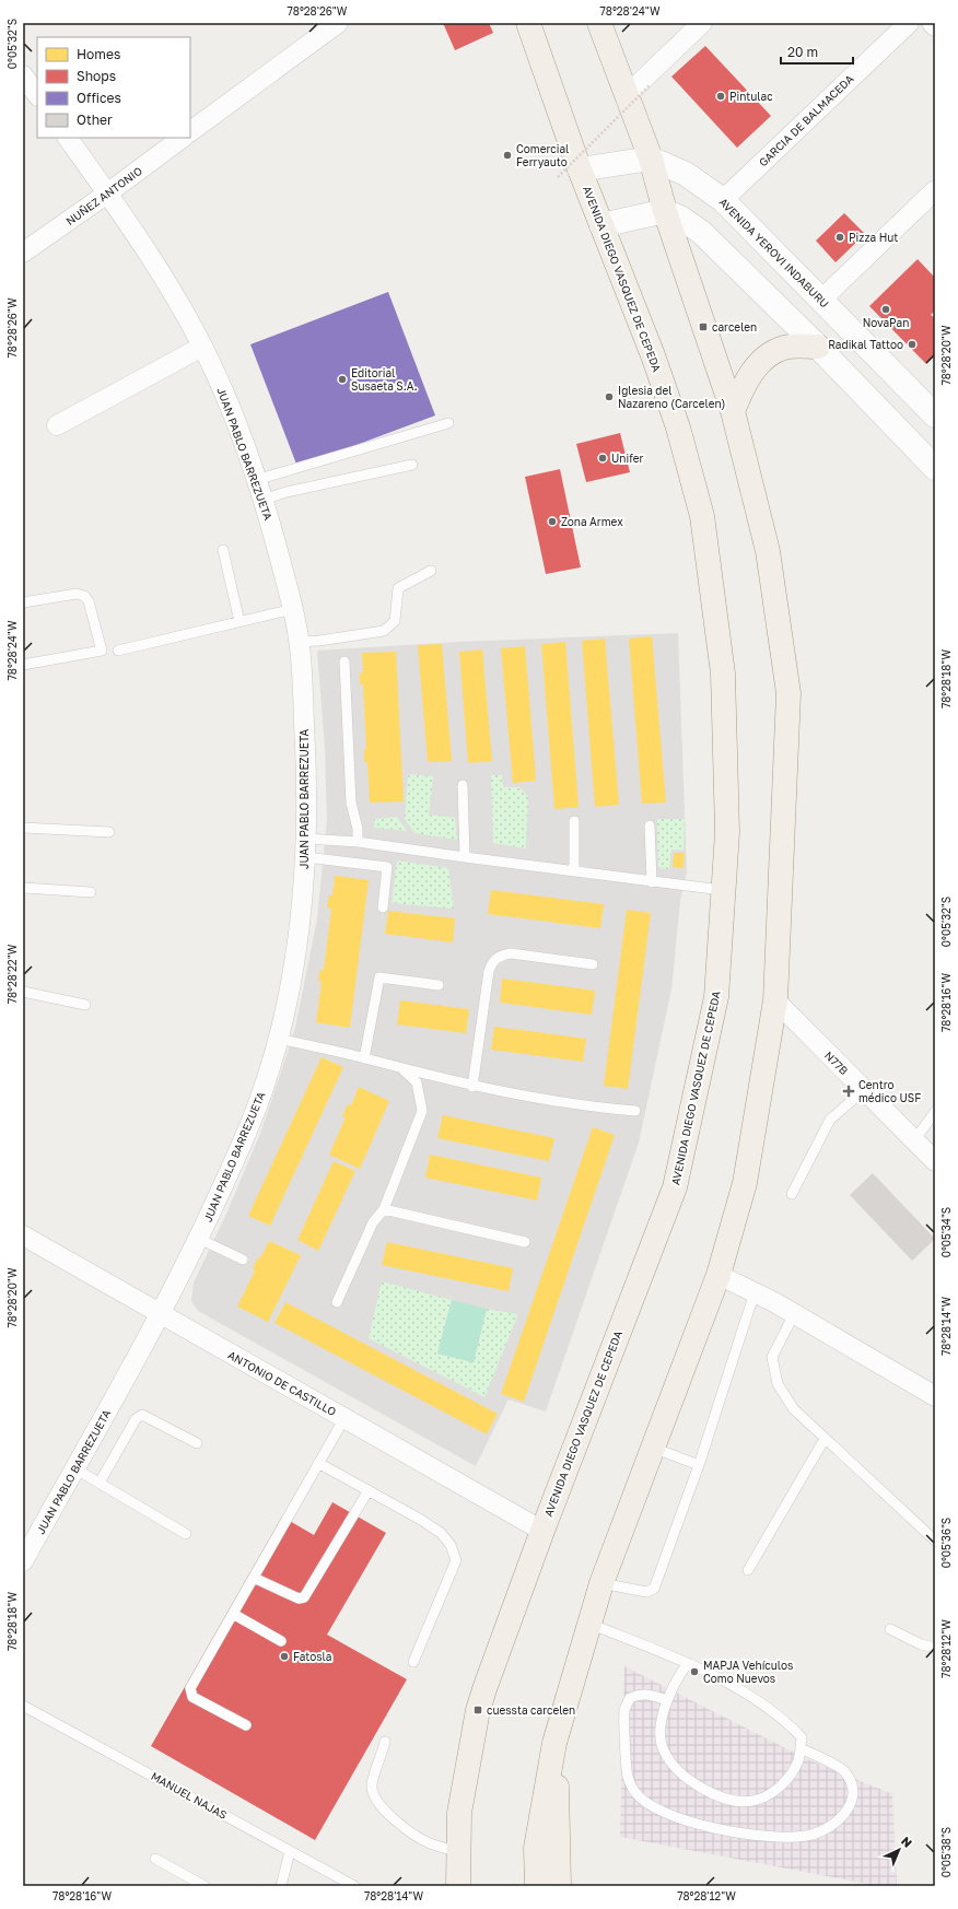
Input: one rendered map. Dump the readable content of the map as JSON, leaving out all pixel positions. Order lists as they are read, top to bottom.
{
  "streets": {
    "main road": ["AVENIDA DIEGO VASQUEZ DE CEPEDA"],
    "street": [
      "GARCIA DE BALMACEDA",
      "NUÑEZ ANTONIO",
      "AVENIDA YEROVI INDABURU",
      "JUAN PABLO BARREZUETA",
      "N77B",
      "ANTONIO DE CASTILLO"
    ],
    "lane": ["MANUEL NAJAS"]
  },
  "crossings": [
    ["GARCIA DE BALMACEDA", "AVENIDA YEROVI INDABURU"],
    ["NUÑEZ ANTONIO", "JUAN PABLO BARREZUETA"],
    ["AVENIDA DIEGO VASQUEZ DE CEPEDA", "ANTONIO DE CASTILLO"],
    ["JUAN PABLO BARREZUETA", "ANTONIO DE CASTILLO"]
  ],
  "places": {
    "other": [
      "Pintulac",
      "Comercial Ferryauto",
      "Pizza Hut",
      "NovaPan",
      "Radikal Tattoo",
      "Editorial Susaeta S.A.",
      "Iglesia del Nazareno (Carcelen)",
      "Unifer",
      "Zona Armex",
      "Fatosla",
      "MAPJA Vehículos Como Nuevos"
    ],
    "transit": ["carcelen", "cuessta carcelen"],
    "health": ["Centro médico USF"]
  },
  "legend": [
    "Homes",
    "Shops",
    "Offices",
    "Other"
  ],
  "scale_bar": "20 m",
  "north": "top right",
  "coordinates": [
    "78°28'26\"W",
    "78°28'24\"W",
    "0°05'32\"S",
    "78°28'20\"W",
    "78°28'18\"W",
    "78°28'22\"W",
    "78°28'16\"W",
    "0°05'34\"S",
    "78°28'14\"W",
    "0°05'36\"S",
    "78°28'12\"W",
    "0°05'38\"S"
  ]
}
